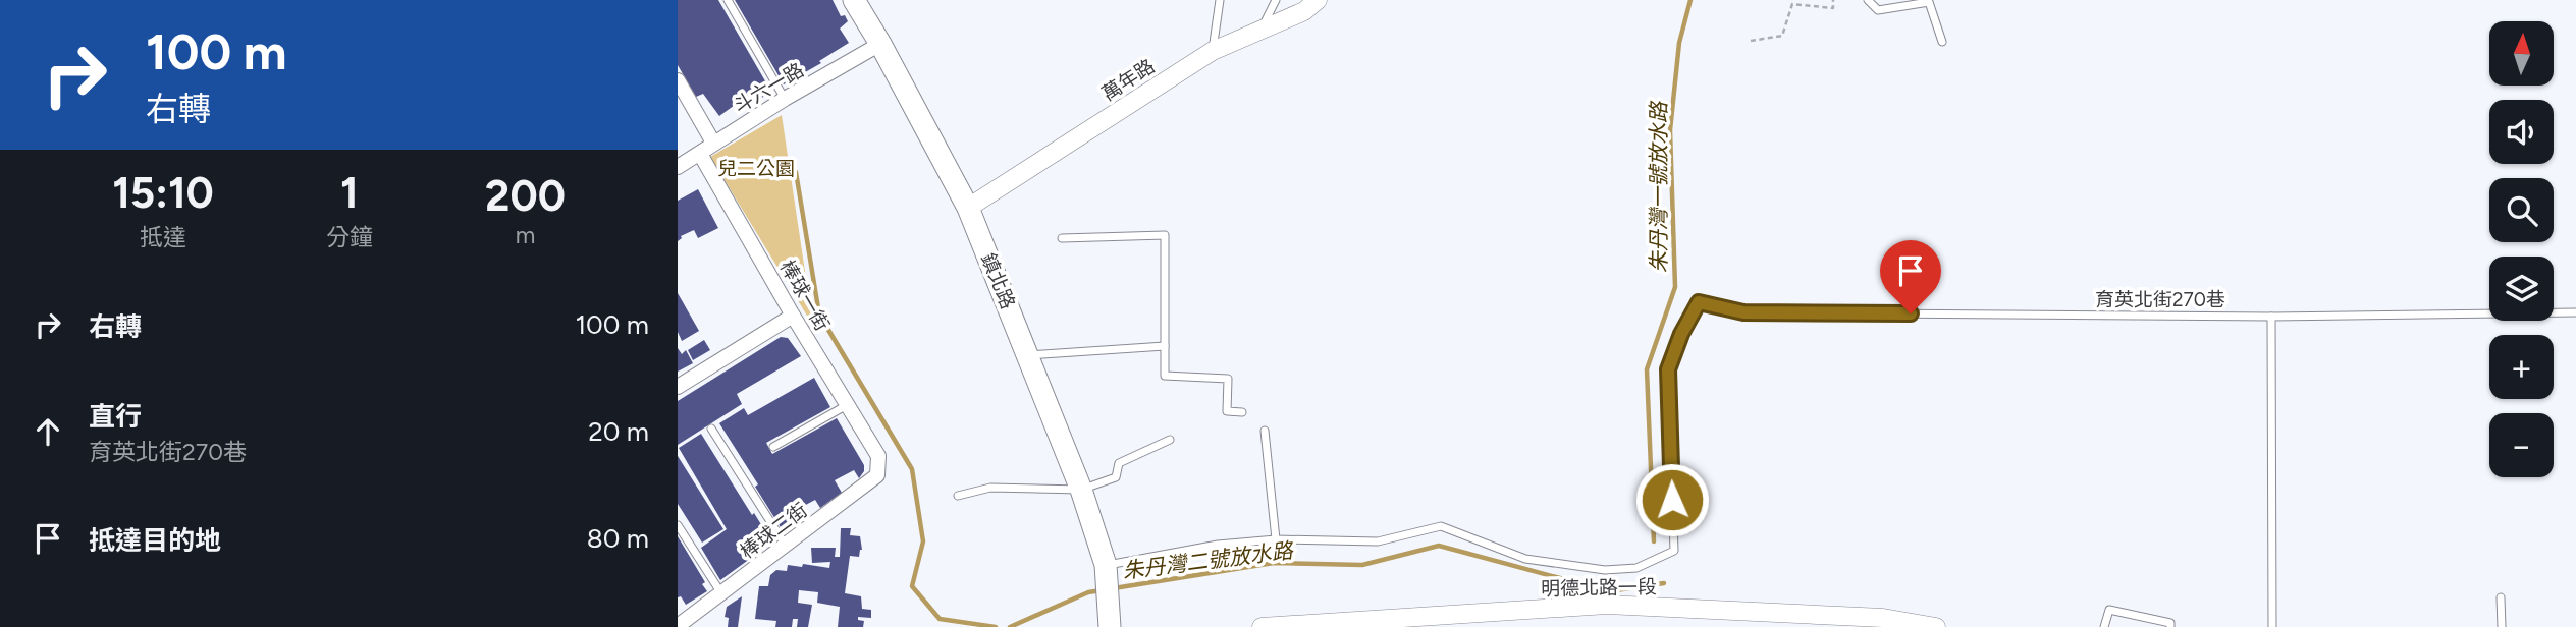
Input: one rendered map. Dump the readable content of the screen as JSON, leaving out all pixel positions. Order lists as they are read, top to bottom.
{
  "streets": {
    "main road": ["鎮北路"],
    "street": [
      "萬年路",
      "斗六一路",
      "棒球一街",
      "棒球二街",
      "明德北路一段"
    ],
    "lane": ["育英北街270巷"]
  },
  "crossings": [
    ["萬年路", "鎮北路"],
    ["斗六一路", "鎮北路"],
    ["斗六一路", "棒球一街"],
    ["棒球一街", "棒球二街"]
  ],
  "water": ["朱丹灣一號放水路", "朱丹灣二號放水路"],
  "parks": ["兒二公園"],
  "north": "top",
  "page": {
    "turn": ["100 m", "右轉"],
    "map_buttons": ["+", "−"],
    "eta": [
      "15:10",
      "抵達",
      "1",
      "分鐘",
      "200",
      "m"
    ],
    "list": [
      {
        "name": "右轉",
        "value": "100 m"
      },
      {
        "name": "直行",
        "note": "育英北街270巷",
        "value": "20 m"
      },
      {
        "name": "抵達目的地",
        "value": "80 m"
      }
    ]
  }
}
